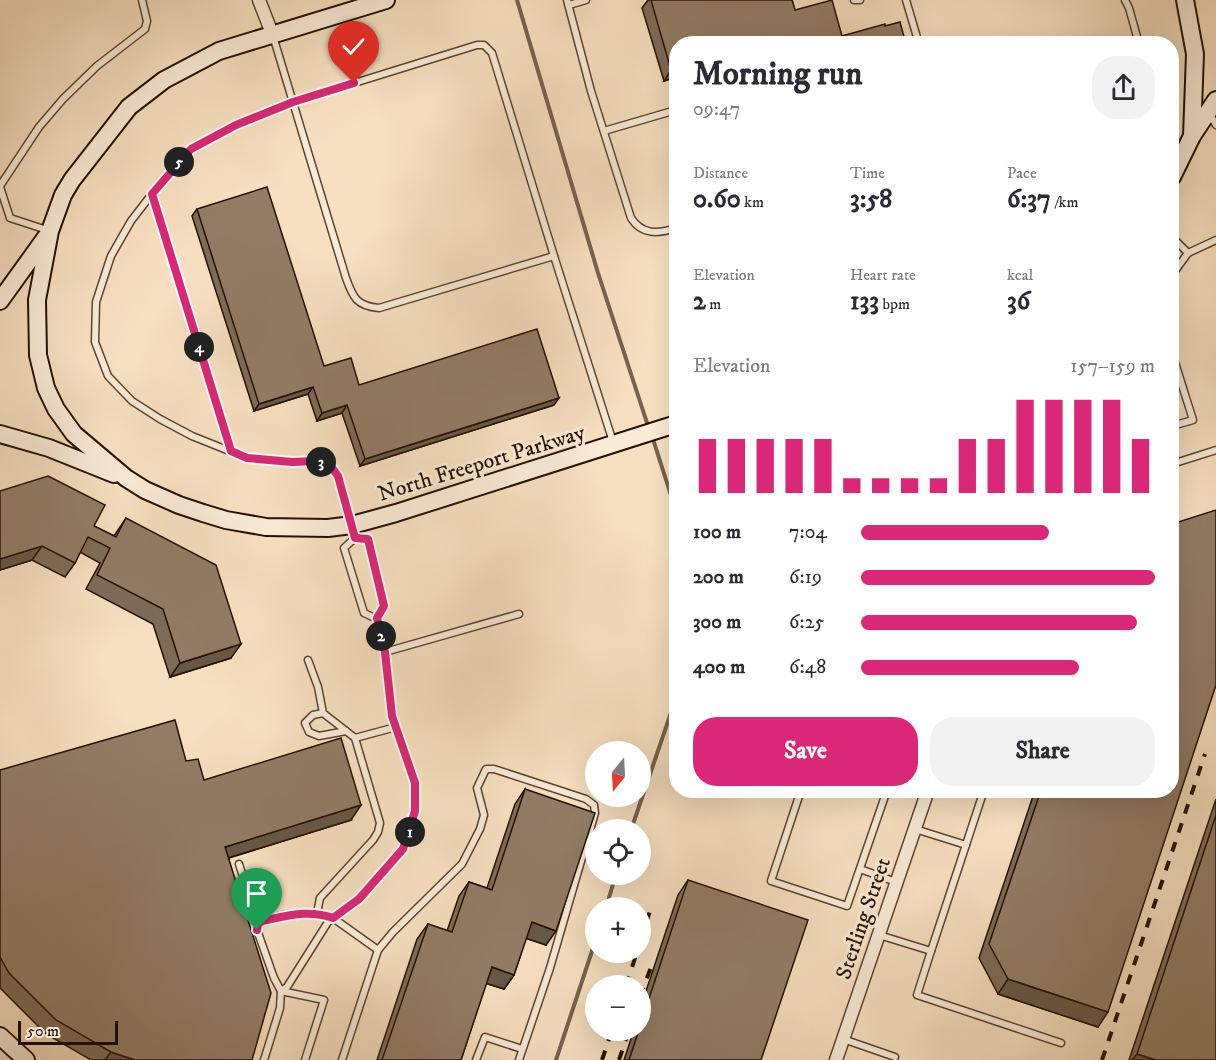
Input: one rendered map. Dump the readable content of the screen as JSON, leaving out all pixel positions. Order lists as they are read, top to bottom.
{
  "streets": {
    "main road": ["North Freeport Parkway"],
    "street": ["Sterling Street"]
  },
  "scale_bar": "50 m",
  "north": "bottom",
  "page": {
    "heading": ["Morning run", "09:47"],
    "stats": [
      ["Distance", "0.60 km"],
      ["Time", "3:58"],
      ["Pace", "6:37 /km"],
      ["Elevation", "2 m"],
      ["Heart rate", "133 bpm"],
      ["kcal", "36"]
    ],
    "pins": [
      "5",
      "4",
      "3",
      "2",
      "1"
    ],
    "chart": ["Elevation", "157–159 m"],
    "list": [
      {
        "name": "100 m",
        "note": "7:04"
      },
      {
        "name": "200 m",
        "note": "6:19"
      },
      {
        "name": "300 m",
        "note": "6:25"
      },
      {
        "name": "400 m",
        "note": "6:48"
      }
    ],
    "buttons": ["Save", "Share"],
    "map_buttons": ["+", "−"],
    "scale": "50 m"
  }
}
